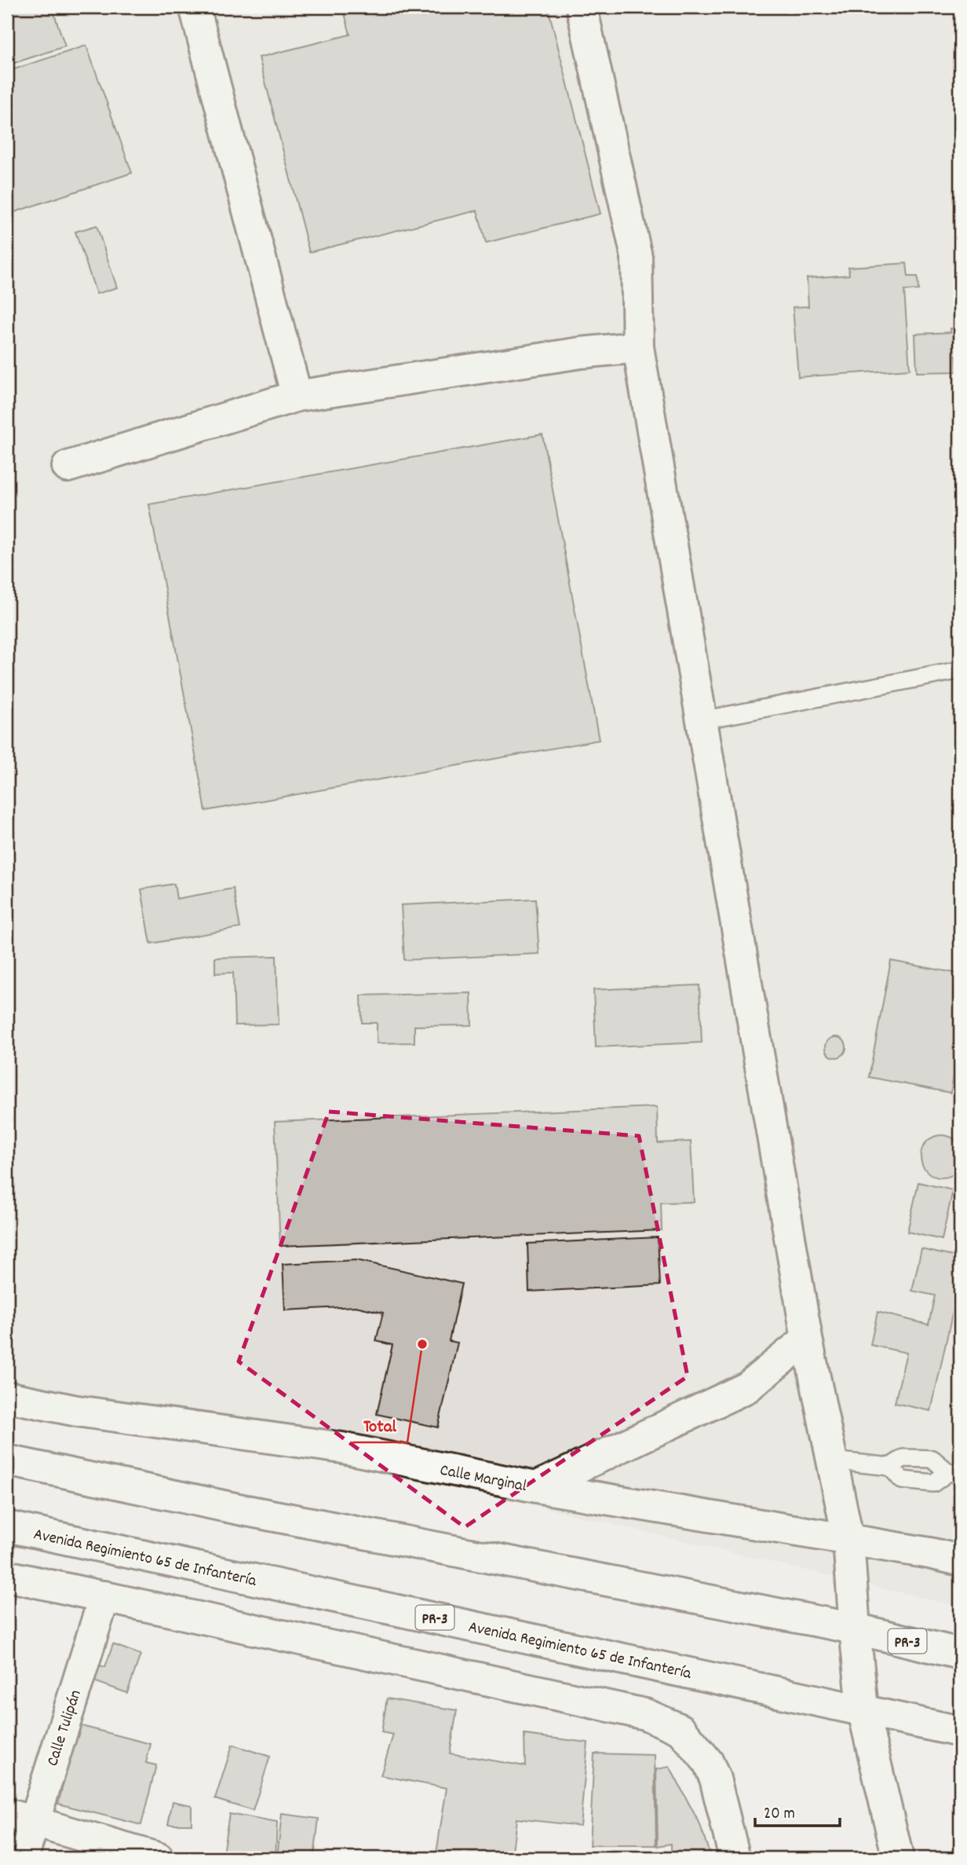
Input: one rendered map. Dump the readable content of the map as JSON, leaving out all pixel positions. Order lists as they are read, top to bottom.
{
  "streets": {
    "street": [
      "Calle Marginal",
      "Avenida Regimiento 65 de Infantería",
      "PR-3",
      "Calle Tulipán"
    ]
  },
  "places": ["Total"],
  "scale_bar": "20 m"
}
